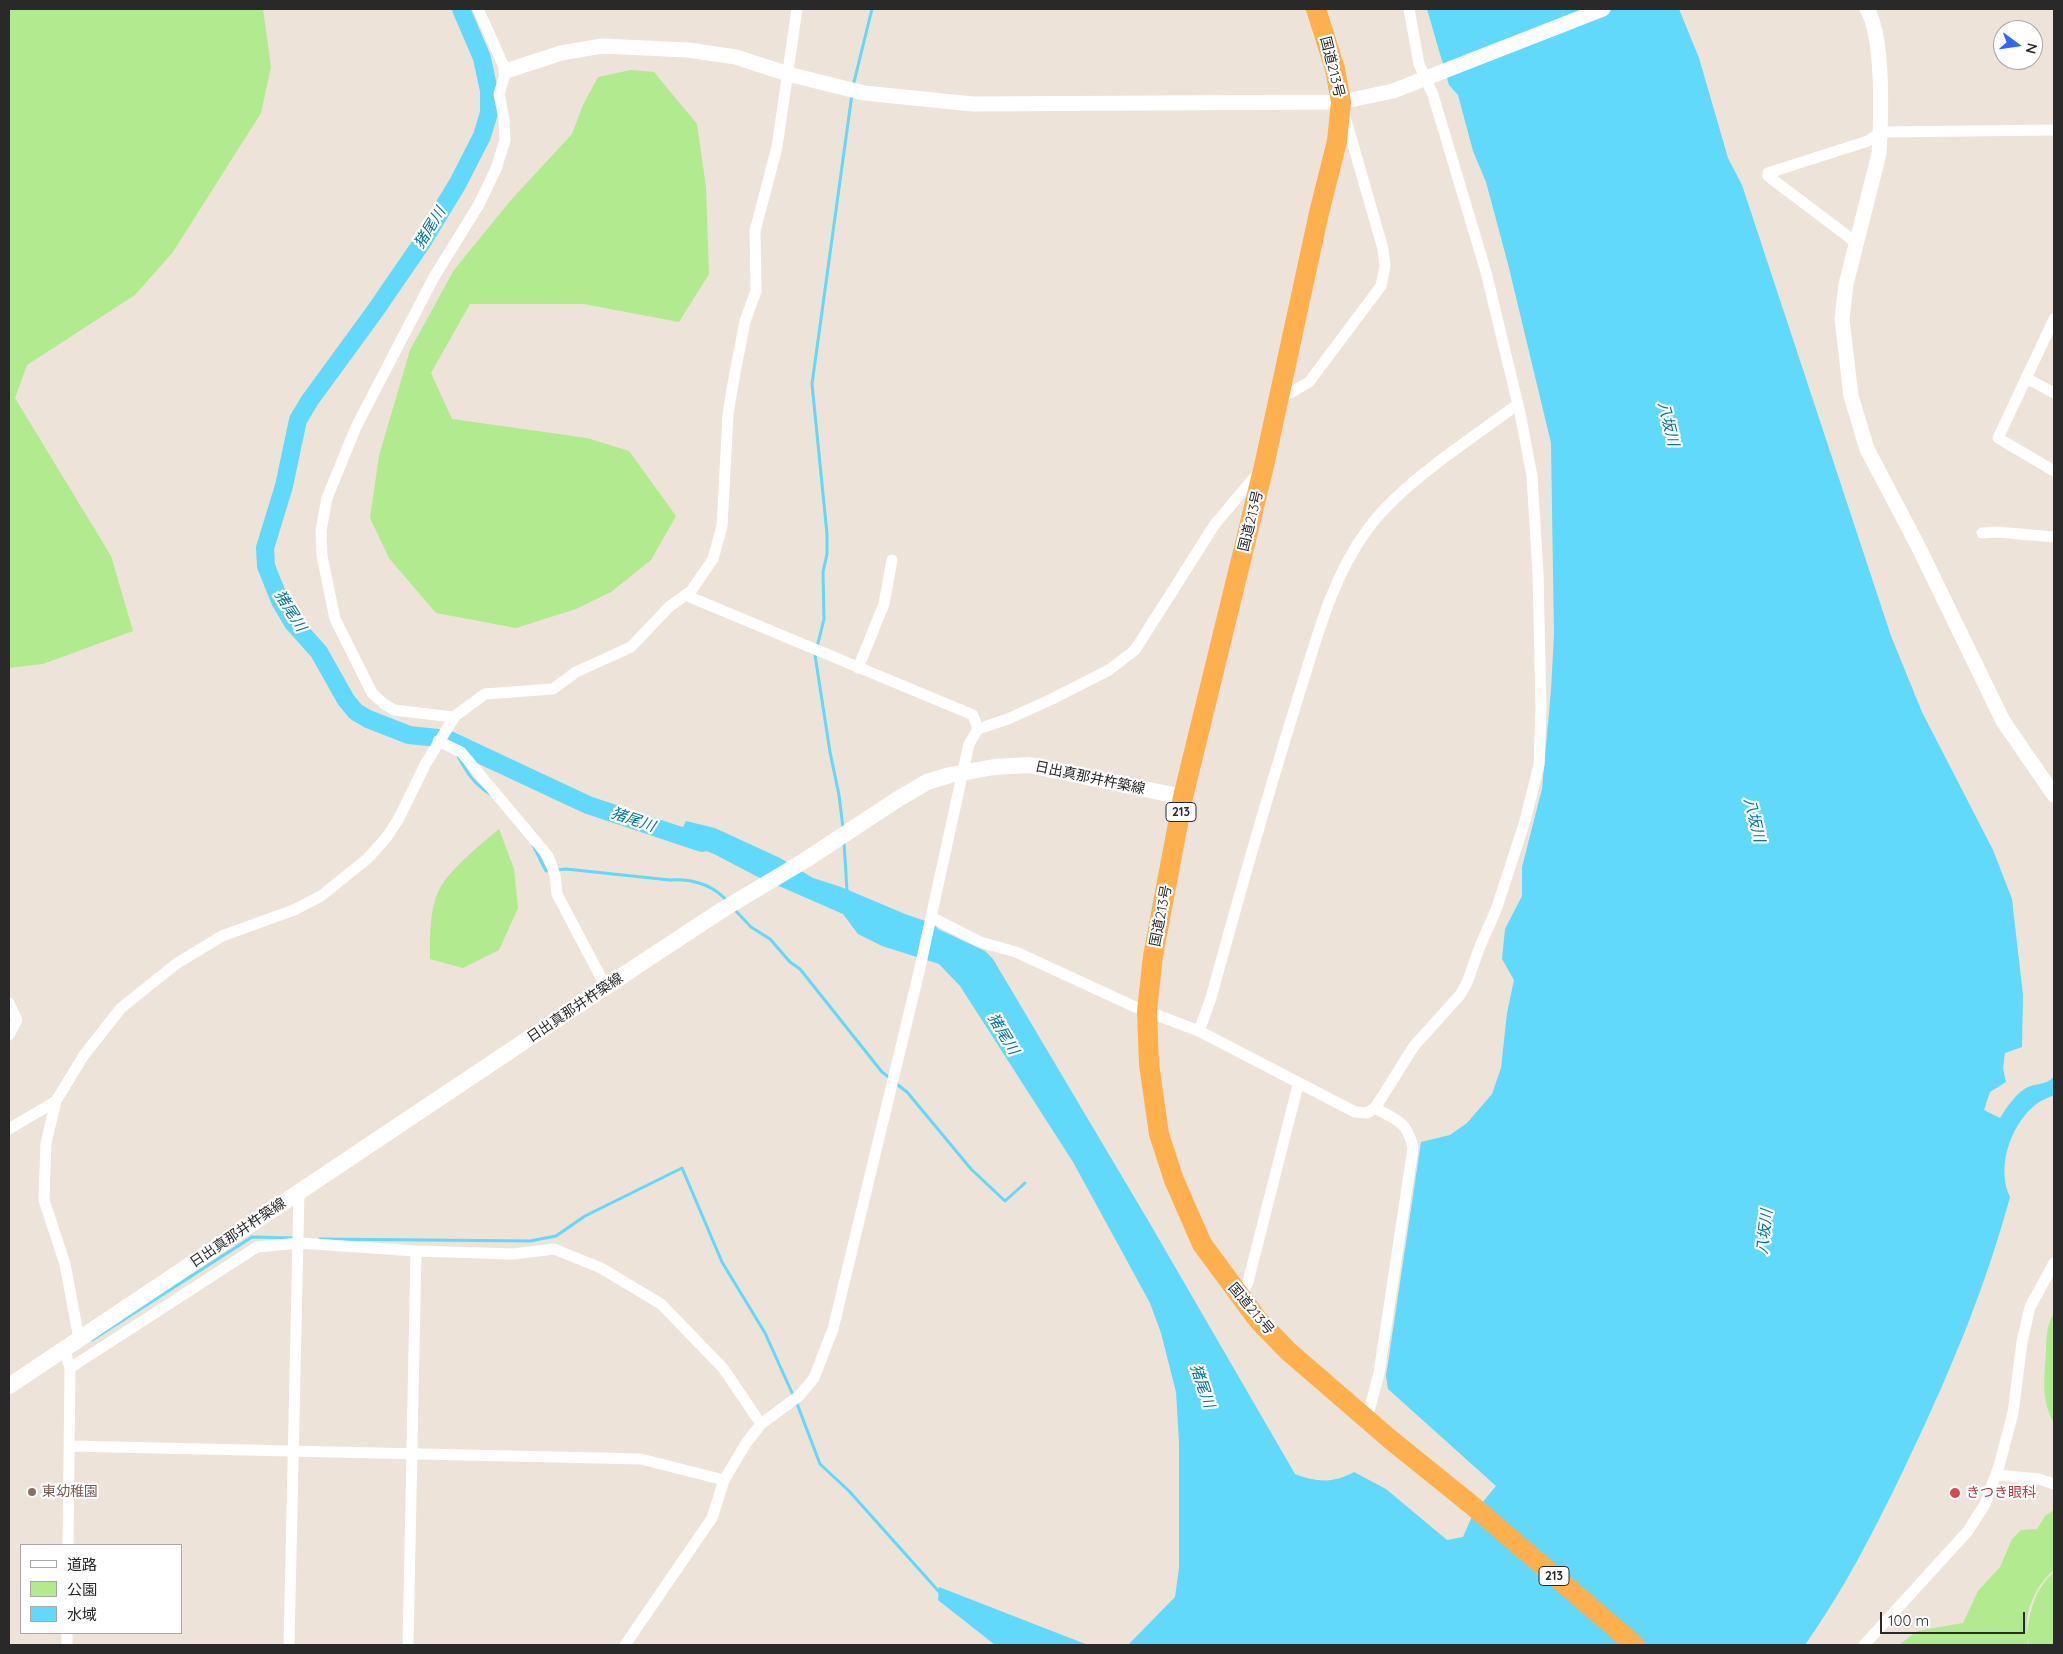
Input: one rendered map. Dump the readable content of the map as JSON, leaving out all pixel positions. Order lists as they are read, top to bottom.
{
  "streets": {
    "highway": ["国道213号", "213"],
    "main road": ["日出真那井杵築線"]
  },
  "crossings": [
    ["国道213号", "日出真那井杵築線"]
  ],
  "water": ["猪尾川", "八坂川"],
  "places": ["東幼稚園", "きつき眼科"],
  "legend": ["道路", "公園", "水域"],
  "scale_bar": "100 m",
  "north": "right"
}
